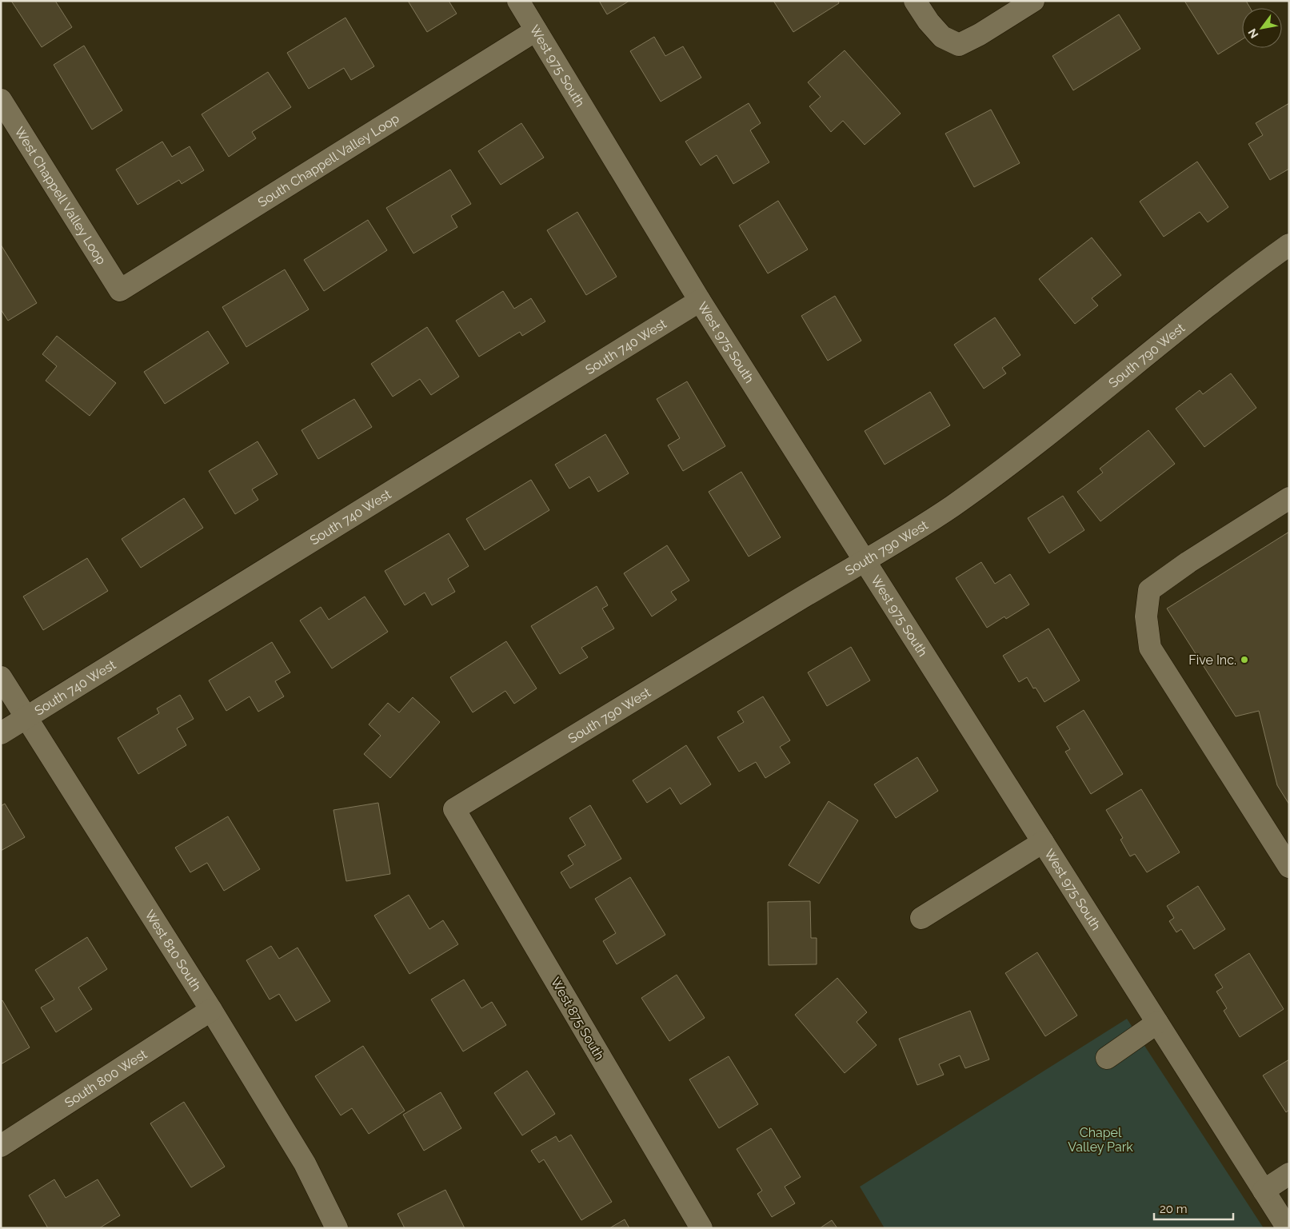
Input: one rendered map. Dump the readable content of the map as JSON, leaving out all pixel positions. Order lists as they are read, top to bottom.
{
  "streets": {
    "street": [
      "West 975 South",
      "South Chappell Valley Loop",
      "West Chappell Valley Loop",
      "South 740 West",
      "South 790 West",
      "West 810 South",
      "West 875 South",
      "South 800 West"
    ]
  },
  "crossings": [
    ["West 975 South", "South Chappell Valley Loop"],
    ["West 975 South", "South 740 West"],
    ["West 975 South", "South 790 West"],
    ["South Chappell Valley Loop", "West Chappell Valley Loop"],
    ["South 740 West", "West 810 South"],
    ["South 790 West", "West 875 South"],
    ["West 810 South", "South 800 West"]
  ],
  "parks": ["Chapel Valley Park"],
  "places": ["Five Inc."],
  "scale_bar": "20 m",
  "north": "bottom left"
}
